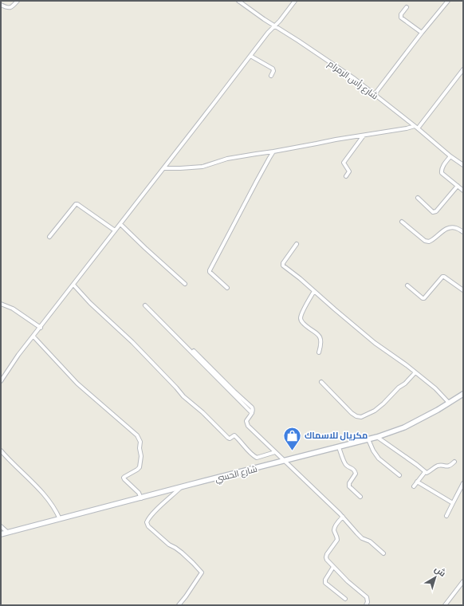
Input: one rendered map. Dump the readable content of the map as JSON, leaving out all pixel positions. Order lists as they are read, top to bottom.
{
  "streets": {
    "street": ["شارع رأس الرمرام", "شارع الحسي"]
  },
  "places": {
    "shop": ["مكريال للاسماك"]
  },
  "north": "top right"
}
